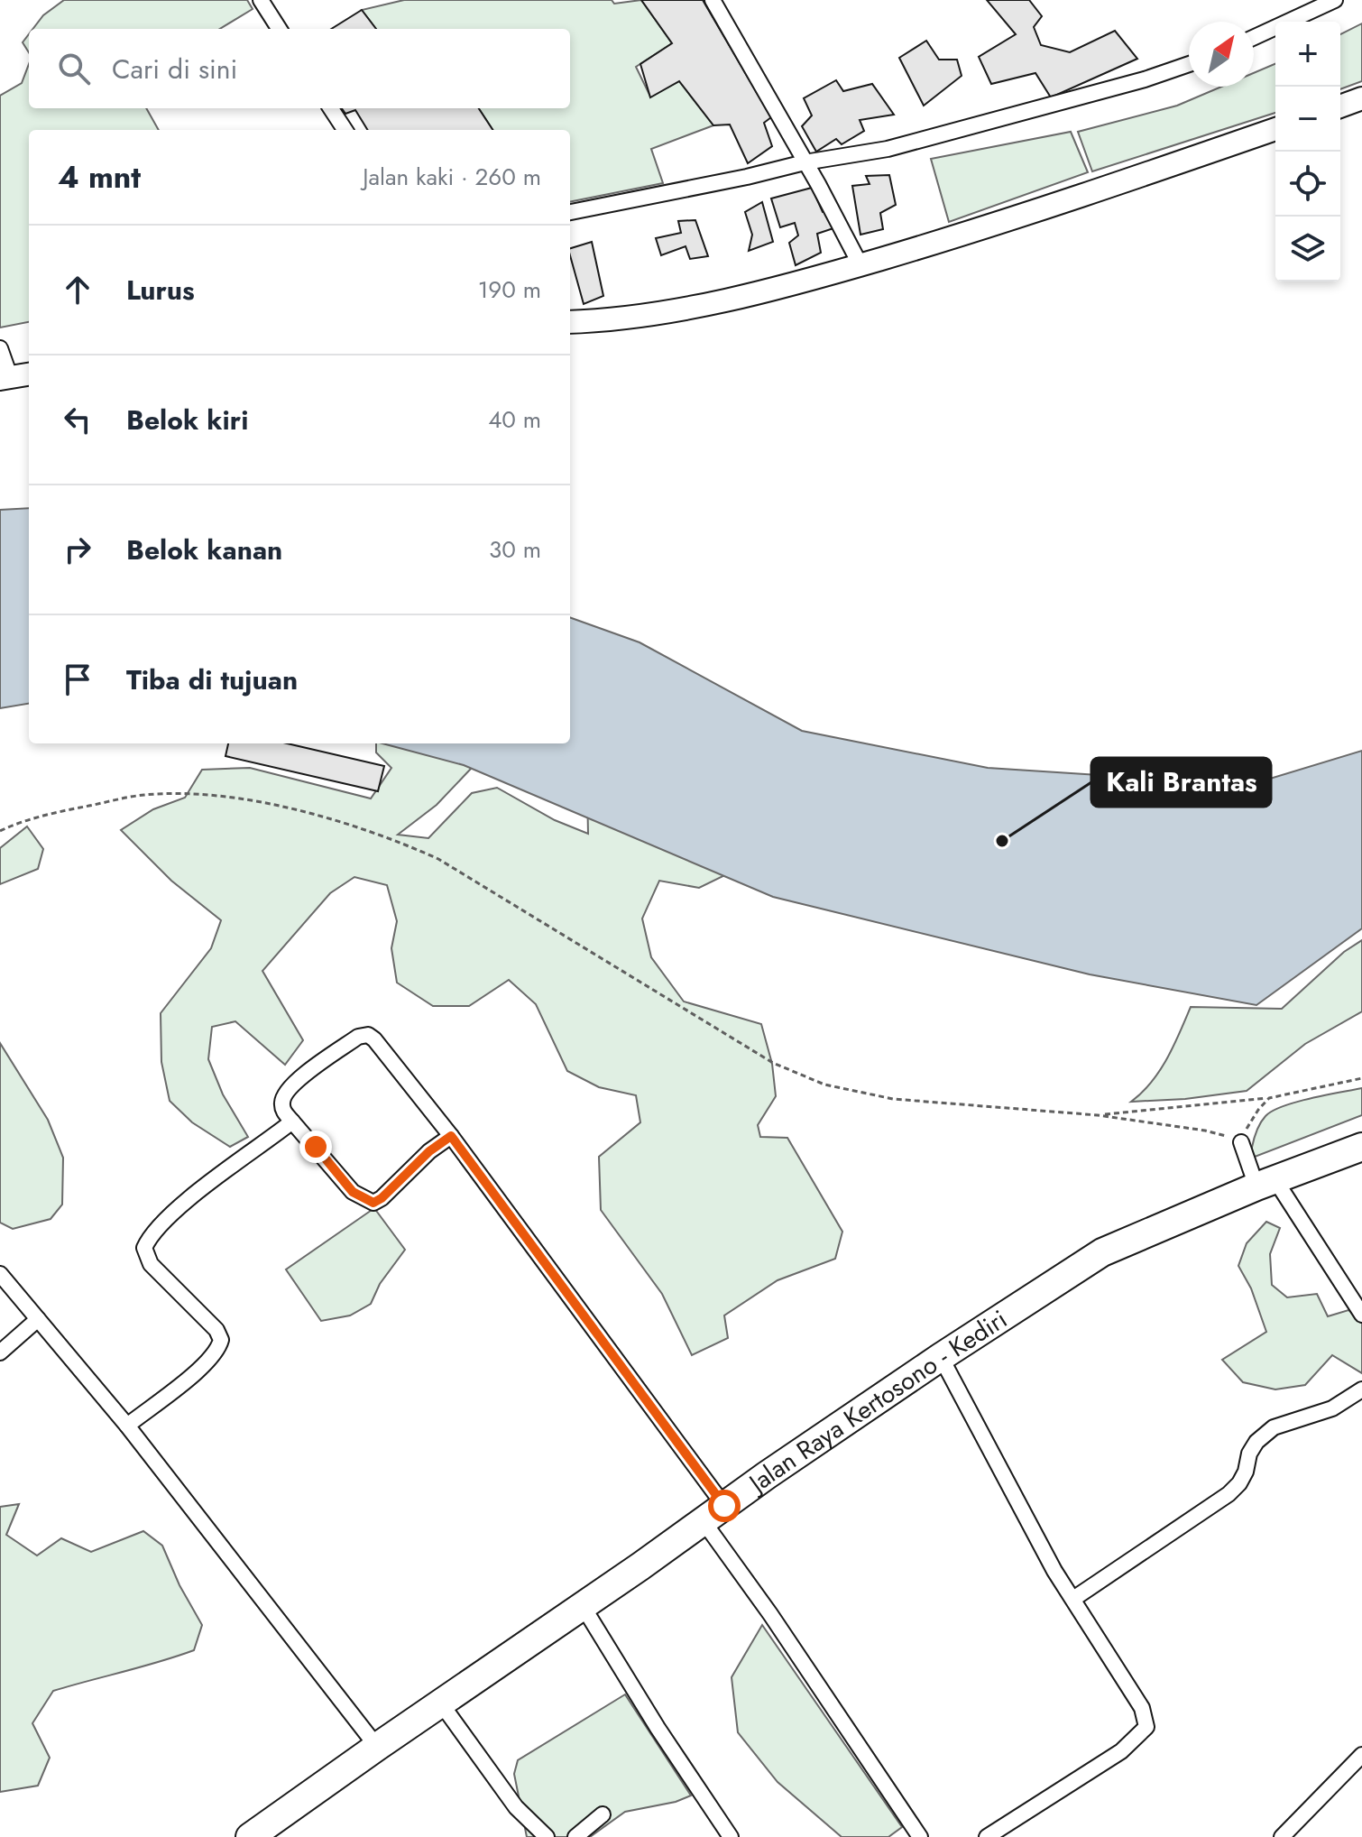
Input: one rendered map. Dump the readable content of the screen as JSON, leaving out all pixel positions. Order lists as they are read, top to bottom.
{
  "streets": {
    "highway": ["Jalan Raya Kertosono - Kediri"]
  },
  "places": ["Kali Brantas"],
  "north": "top right",
  "page": {
    "map_buttons": ["+", "−"],
    "search": "Cari di sini",
    "heading": ["4 mnt", "Jalan kaki · 260 m"],
    "list": [
      ["Lurus", "190 m"],
      ["Belok kiri", "40 m"],
      ["Belok kanan", "30 m"],
      "Tiba di tujuan"
    ]
  }
}
